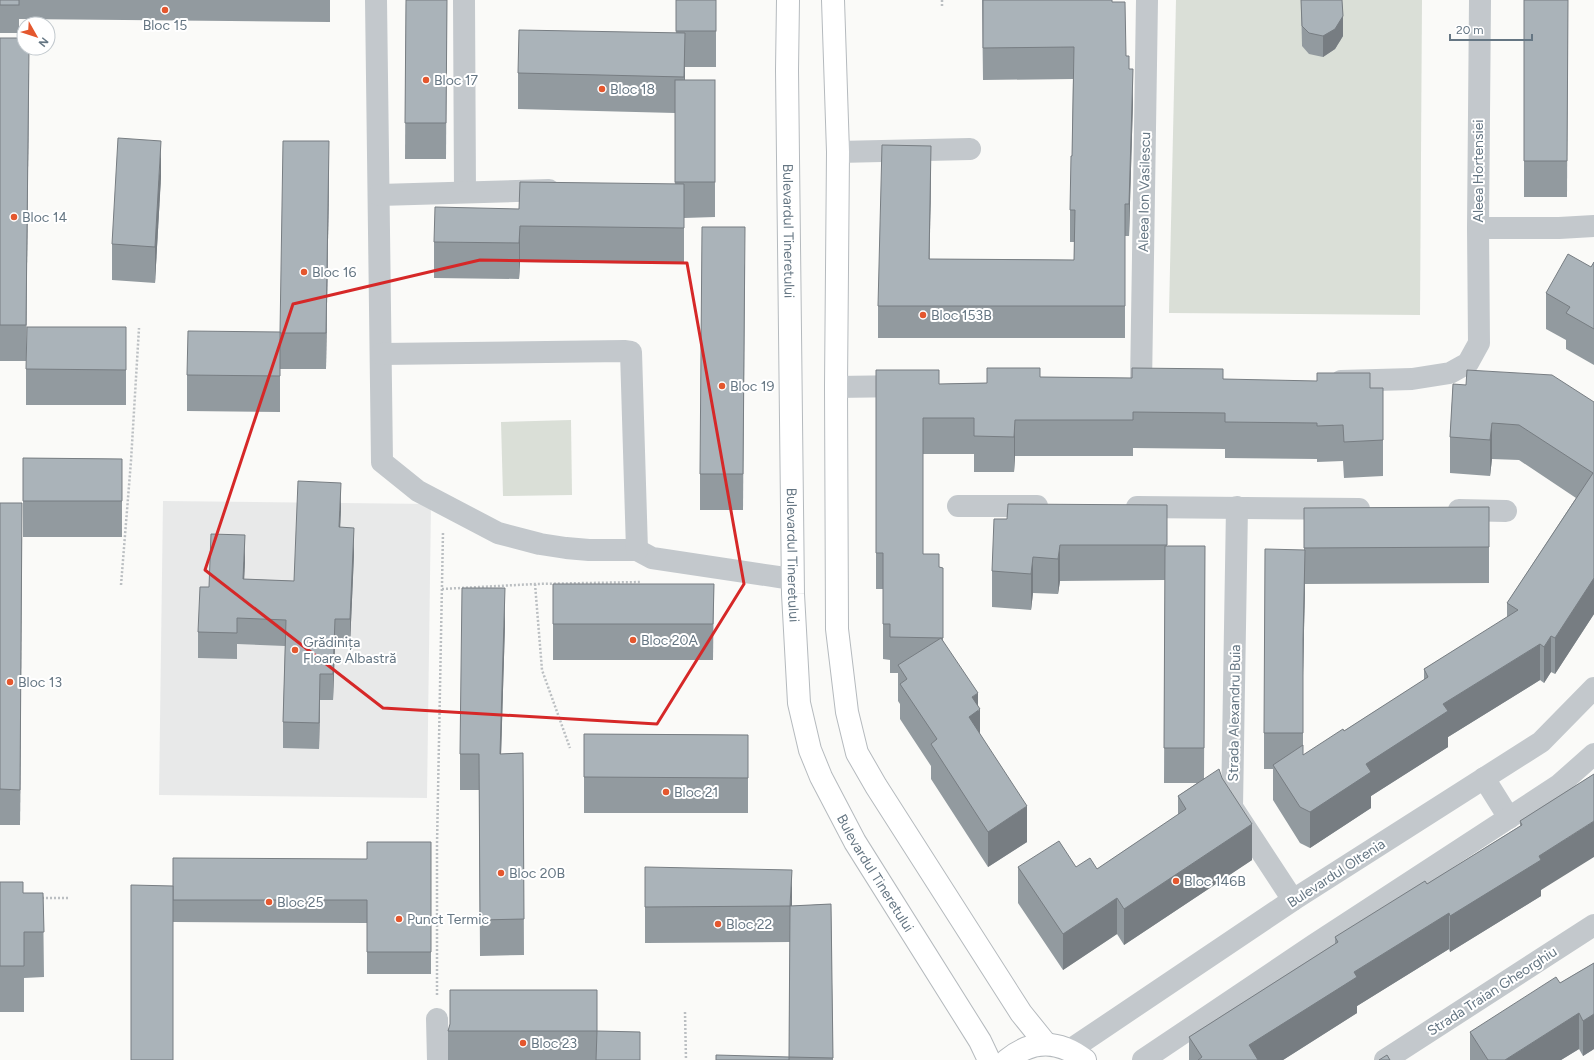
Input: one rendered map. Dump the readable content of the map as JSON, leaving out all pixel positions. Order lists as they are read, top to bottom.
{
  "streets": {
    "main road": ["Bulevardul Tineretului"],
    "street": [
      "Aleea Hortensiei",
      "Aleea Ion Vasilescu",
      "Strada Alexandru Buia",
      "Bulevardul Oltenia",
      "Strada Traian Gheorghiu"
    ]
  },
  "crossings": [
    ["Strada Alexandru Buia", "Bulevardul Oltenia"]
  ],
  "places": [
    "Bloc 15",
    "Bloc 17",
    "Bloc 18",
    "Bloc 14",
    "Bloc 16",
    "Bloc 153B",
    "Bloc 19",
    "Bloc 20A",
    "Grădinița Floare Albastră",
    "Bloc 13",
    "Bloc 21",
    "Bloc 20B",
    "Bloc 146B",
    "Bloc 25",
    "Punct Termic",
    "Bloc 22",
    "Bloc 23"
  ],
  "scale_bar": "20 m",
  "north": "bottom right"
}
